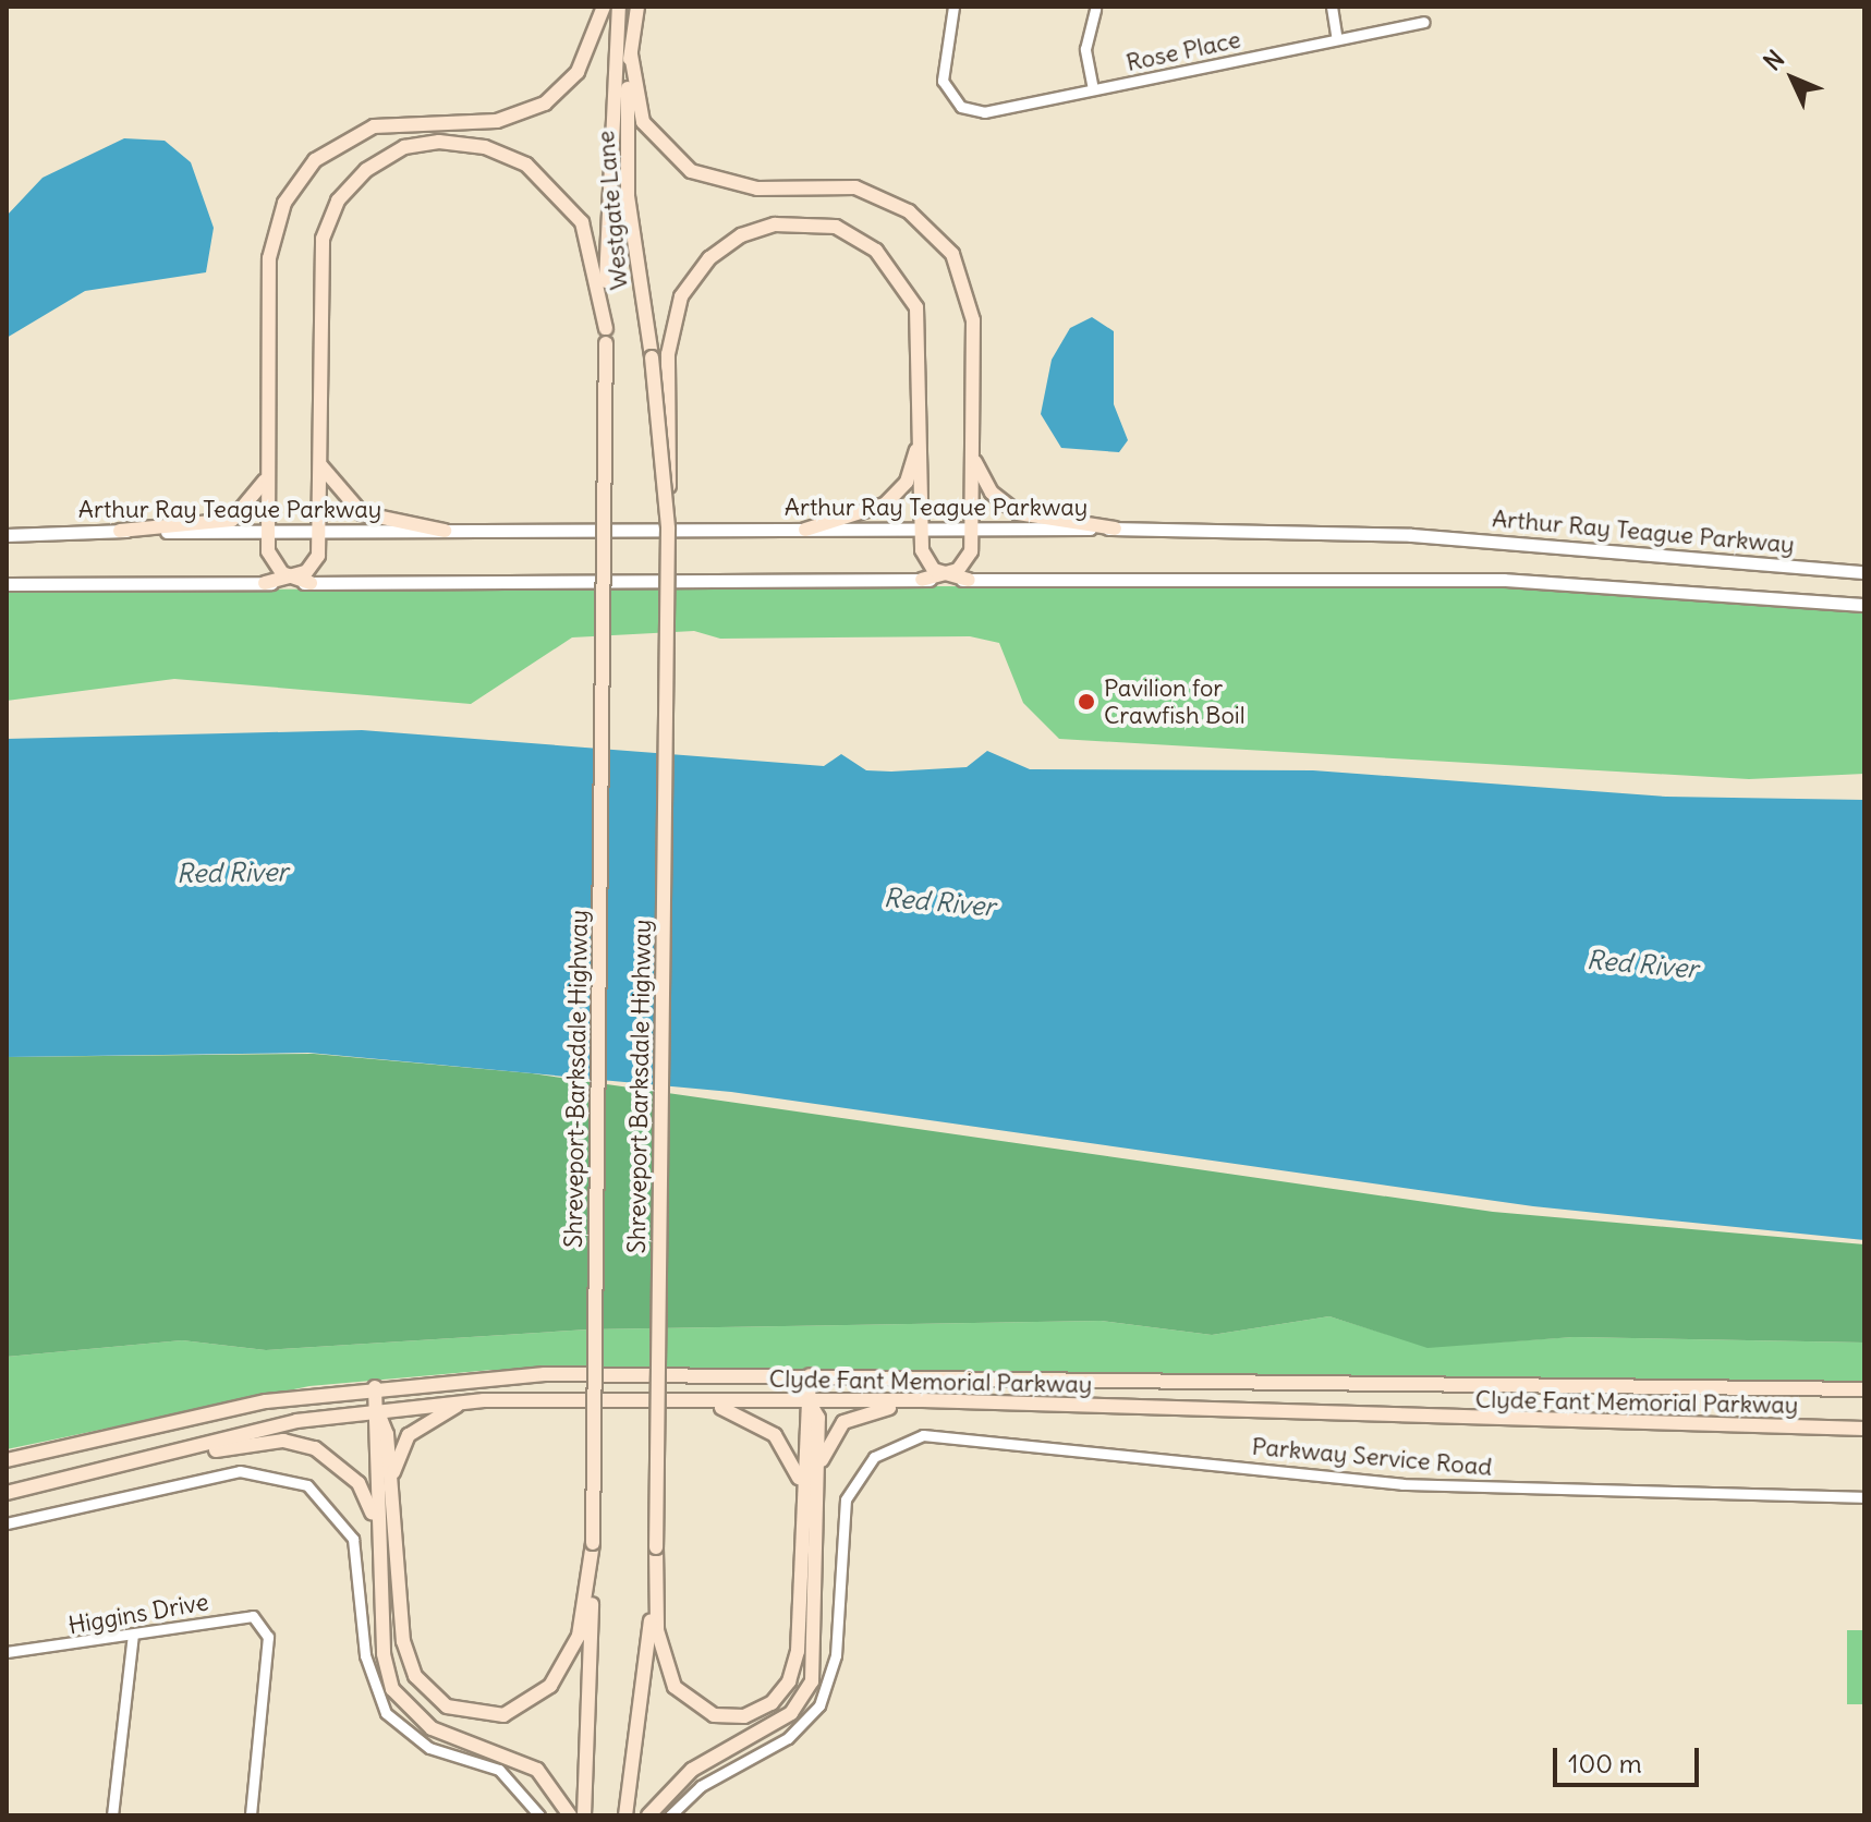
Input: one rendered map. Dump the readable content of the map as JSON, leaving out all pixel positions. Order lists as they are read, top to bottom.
{
  "streets": {
    "main road": [
      "Westgate Lane",
      "Shreveport-Barksdale Highway",
      "Shreveport Barksdale Highway",
      "Clyde Fant Memorial Parkway"
    ],
    "street": [
      "Rose Place",
      "Arthur Ray Teague Parkway",
      "Parkway Service Road",
      "Higgins Drive"
    ]
  },
  "crossings": [
    ["Westgate Lane", "Shreveport-Barksdale Highway"],
    ["Westgate Lane", "Shreveport Barksdale Highway"]
  ],
  "water": ["Red River"],
  "places": ["Pavilion for Crawfish Boil"],
  "scale_bar": "100 m",
  "north": "top left"
}
